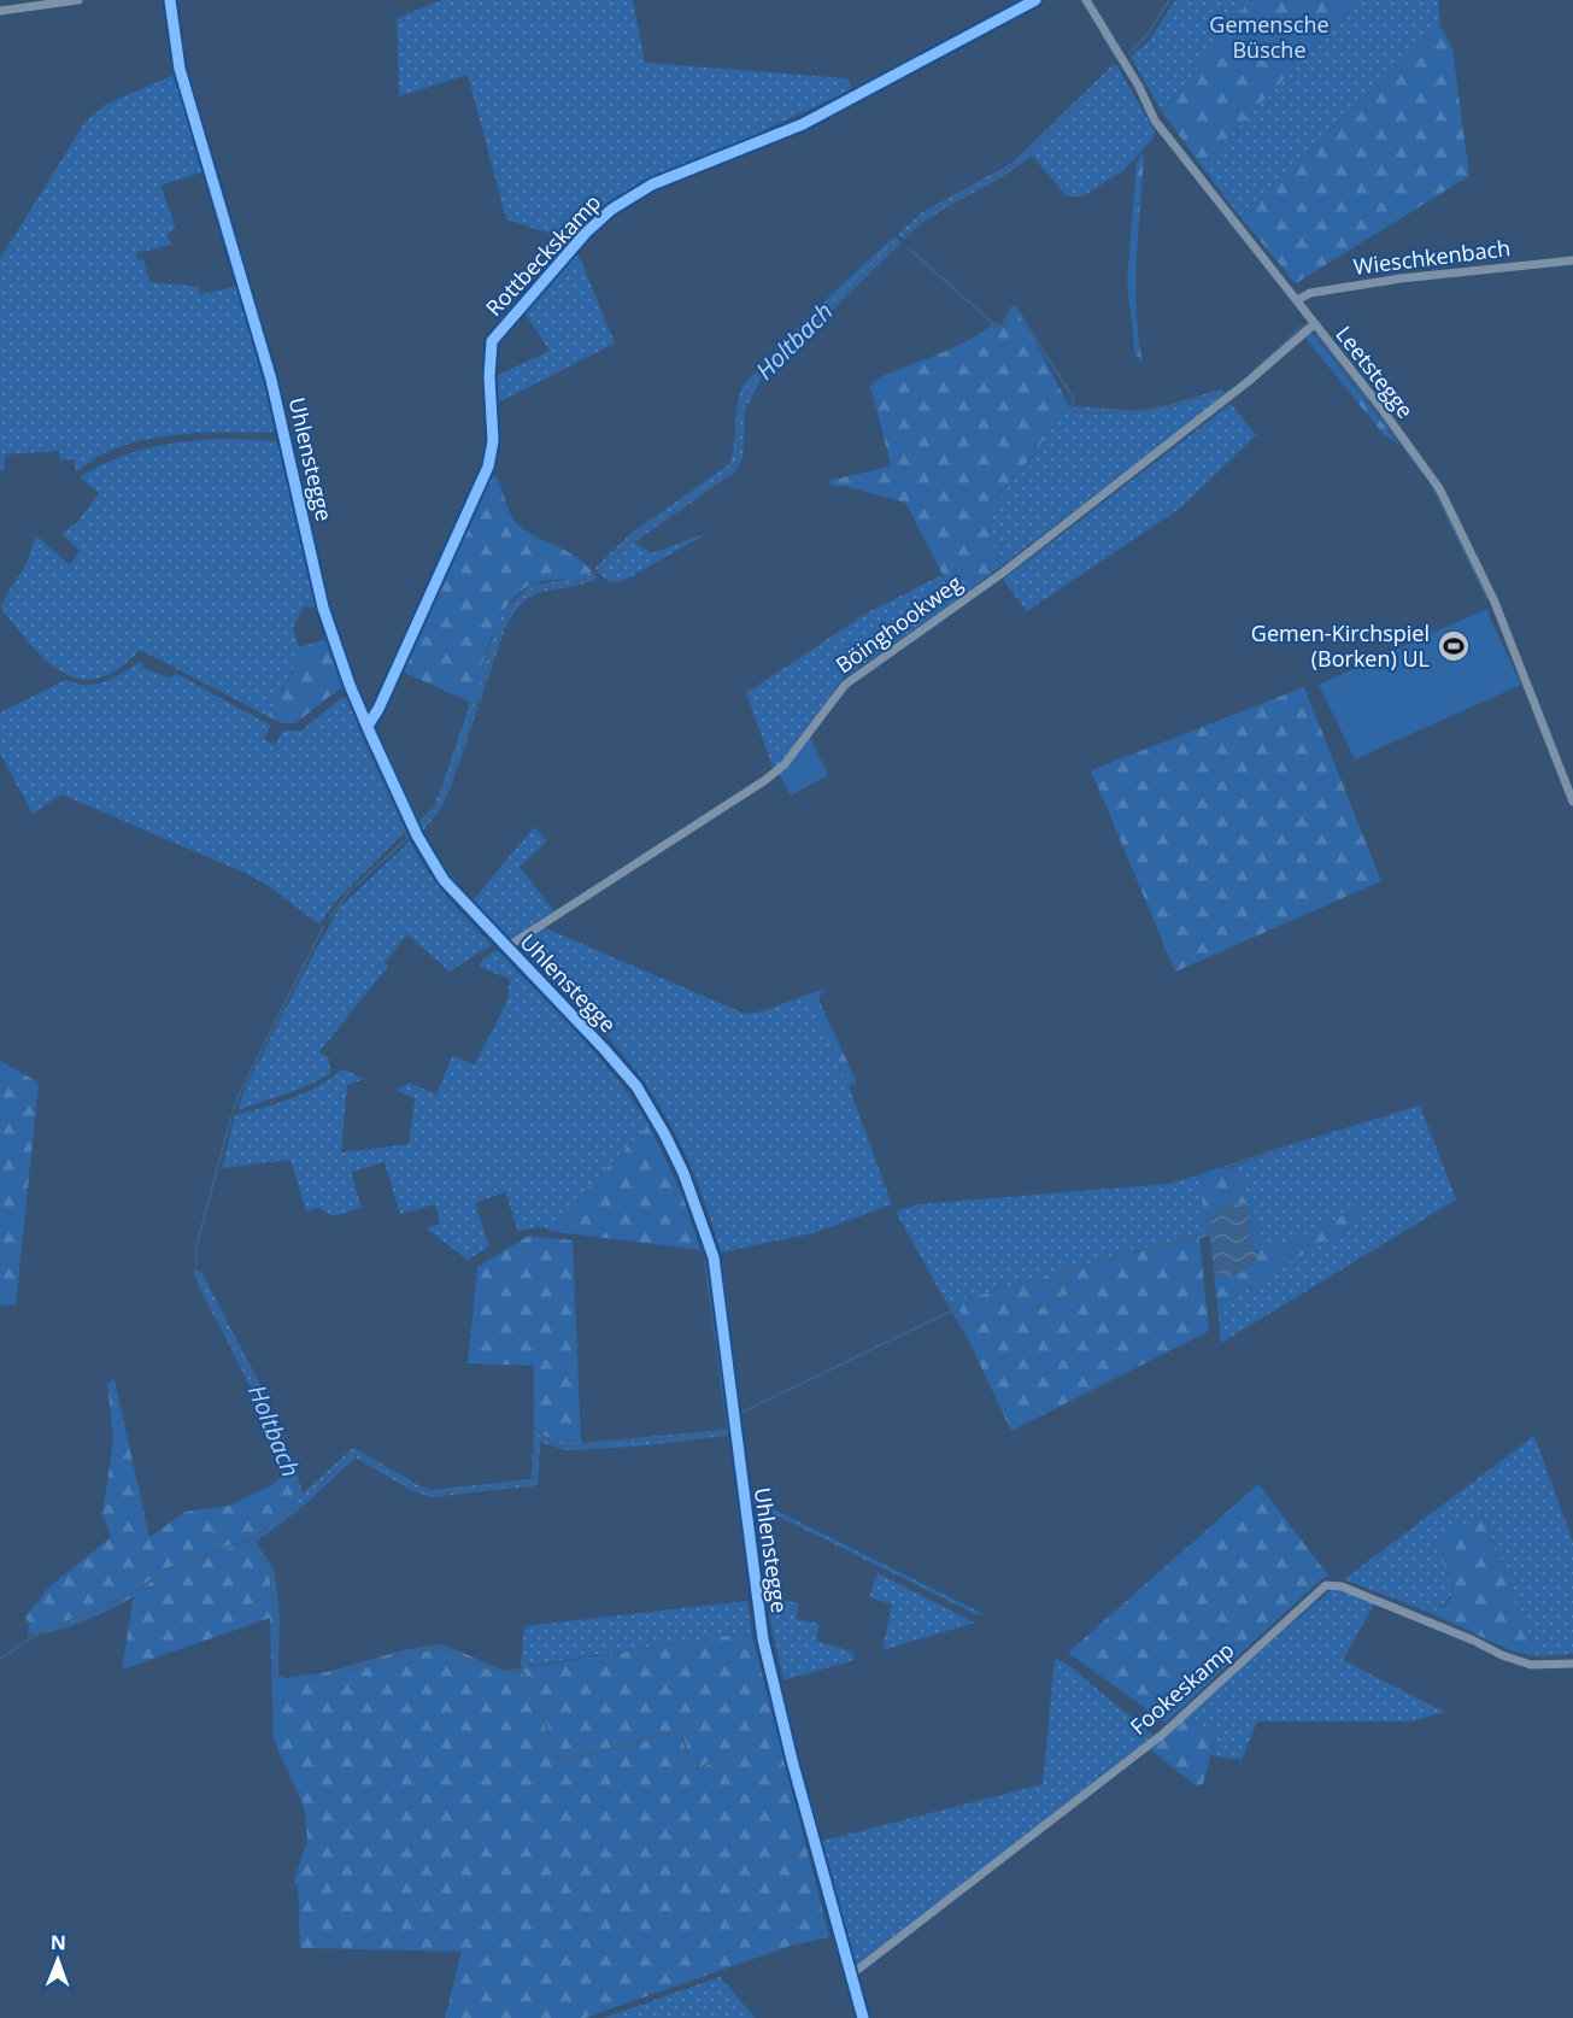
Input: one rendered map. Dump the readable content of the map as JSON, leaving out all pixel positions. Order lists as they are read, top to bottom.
{
  "streets": {
    "street": [
      "Rottbeckskamp",
      "Wieschkenbach",
      "Leetstegge",
      "Uhlenstegge",
      "Böinghookweg",
      "Fookeskamp"
    ]
  },
  "crossings": [
    ["Rottbeckskamp", "Uhlenstegge"],
    ["Wieschkenbach", "Leetstegge"],
    ["Leetstegge", "Böinghookweg"],
    ["Uhlenstegge", "Böinghookweg"],
    ["Uhlenstegge", "Fookeskamp"]
  ],
  "water": ["Holtbach"],
  "parks": ["Gemensche Büsche"],
  "places": {
    "sports": ["Gemen-Kirchspiel (Borken) UL"]
  },
  "north": "top"
}
